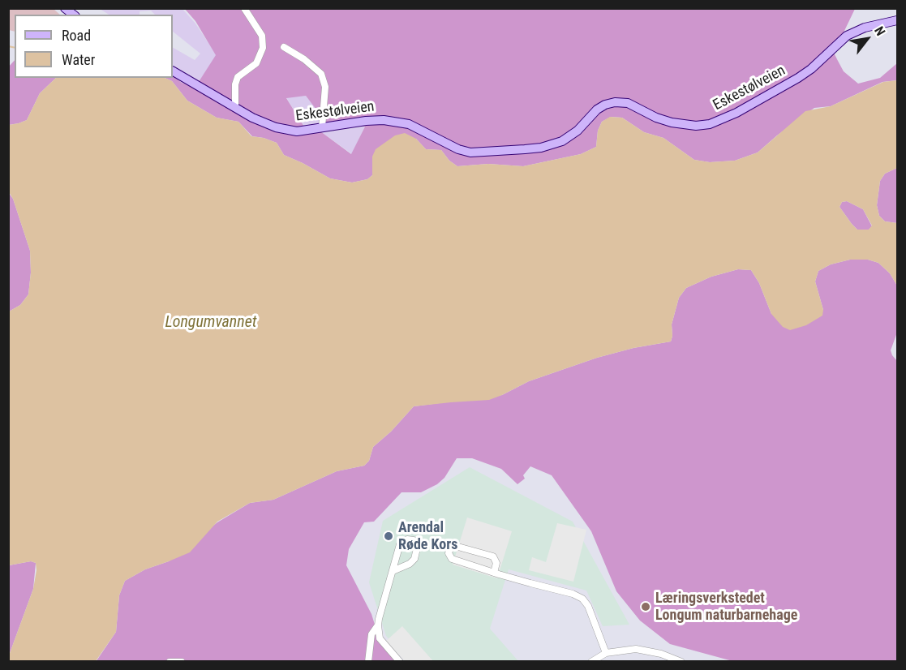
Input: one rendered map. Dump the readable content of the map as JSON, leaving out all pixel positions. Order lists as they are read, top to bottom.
{
  "streets": {
    "main road": ["Eskestølveien"]
  },
  "water": ["Longumvannet"],
  "places": ["Arendal Røde Kors", "Læringsverkstedet Longum naturbarnehage"],
  "legend": ["Road", "Water"],
  "north": "top right"
}
